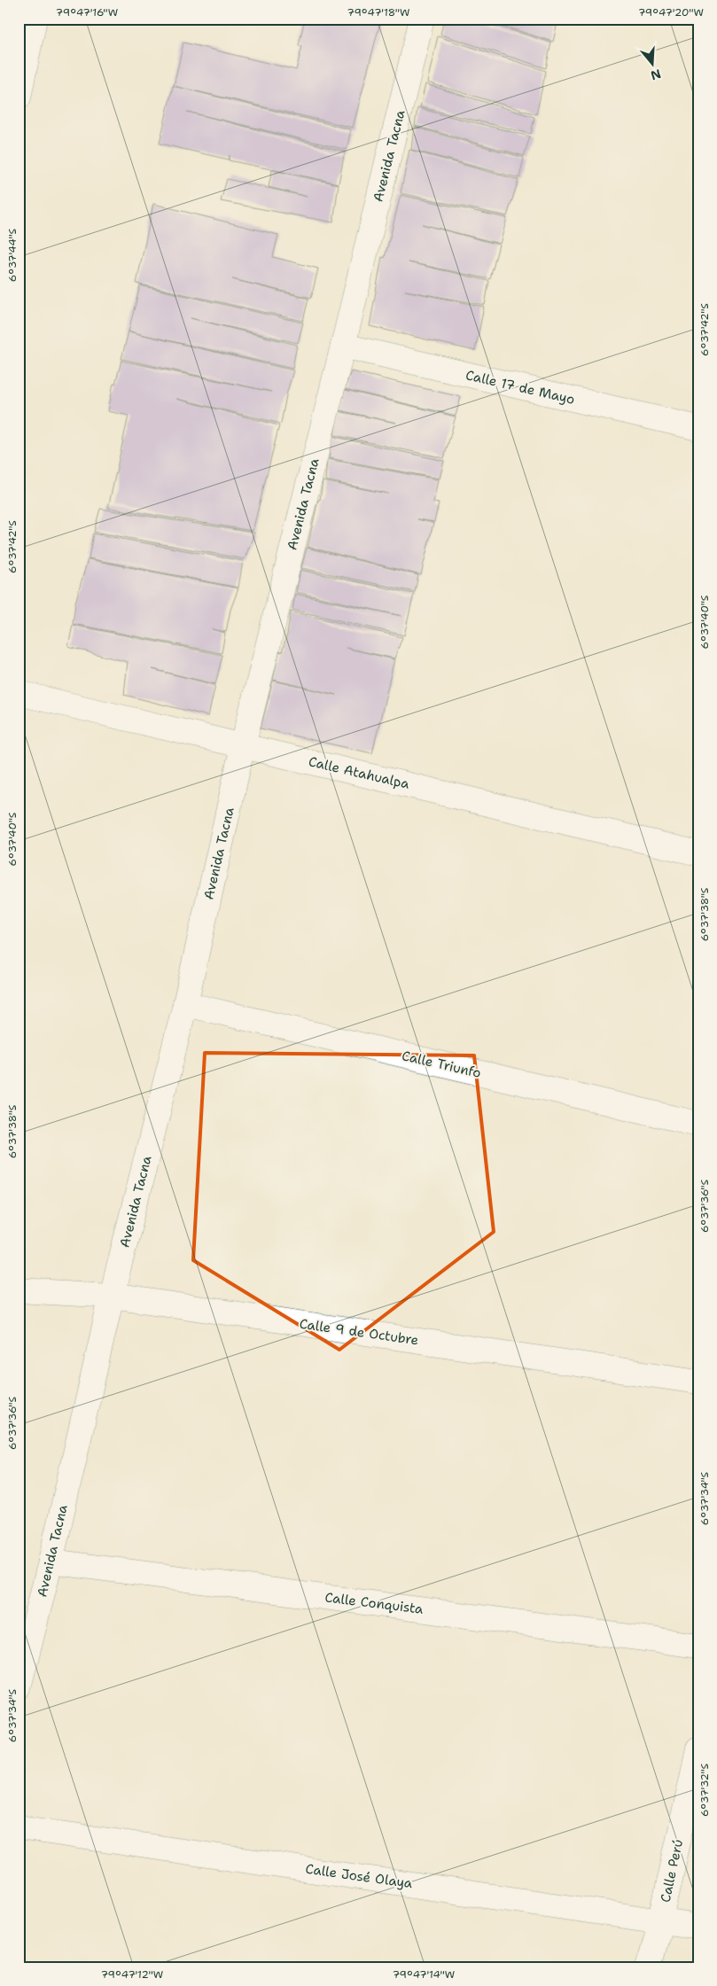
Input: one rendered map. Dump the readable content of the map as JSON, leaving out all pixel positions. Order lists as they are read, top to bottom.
{
  "streets": {
    "street": [
      "Avenida Tacna",
      "Calle 17 de Mayo",
      "Calle Atahualpa",
      "Calle Triunfo",
      "Calle 9 de Octubre",
      "Calle Conquista",
      "Calle Perú",
      "Calle José Olaya"
    ]
  },
  "crossings": [
    ["Avenida Tacna", "Calle 17 de Mayo"],
    ["Avenida Tacna", "Calle Atahualpa"],
    ["Avenida Tacna", "Calle Triunfo"],
    ["Avenida Tacna", "Calle 9 de Octubre"],
    ["Avenida Tacna", "Calle Conquista"],
    ["Calle Perú", "Calle José Olaya"]
  ],
  "north": "bottom",
  "coordinates": [
    "79°47'16\"W",
    "79°47'18\"W",
    "79°47'20\"W",
    "6°37'44\"S",
    "6°37'42\"S",
    "6°37'40\"S",
    "6°37'38\"S",
    "6°37'36\"S",
    "6°37'34\"S",
    "6°37'32\"S",
    "79°47'12\"W",
    "79°47'14\"W"
  ]
}
